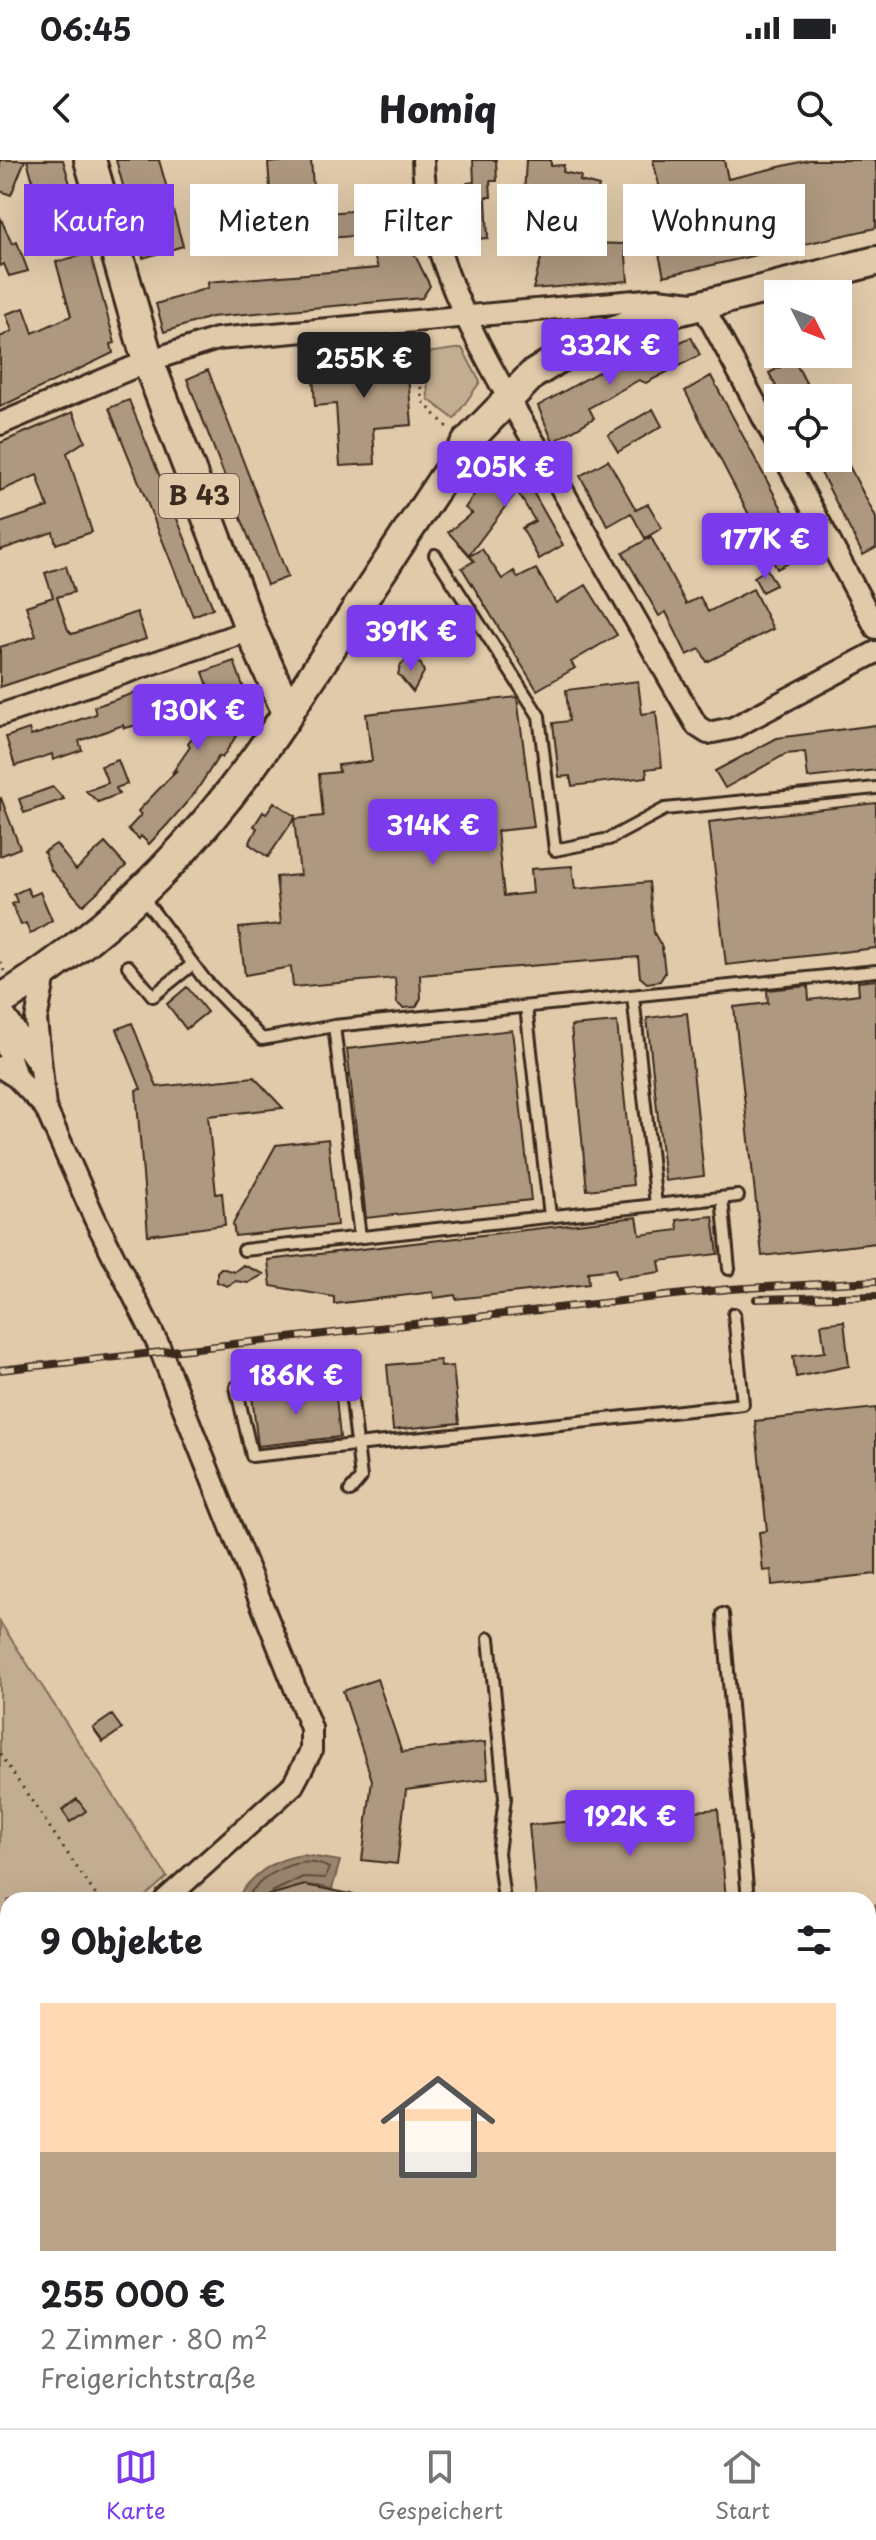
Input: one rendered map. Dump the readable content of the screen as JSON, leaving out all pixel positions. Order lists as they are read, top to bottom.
{
  "streets": {
    "main road": ["B 43"]
  },
  "north": "bottom right",
  "page": {
    "status": "06:45",
    "header": "Homiq",
    "chip": [
      "Kaufen",
      "Mieten",
      "Filter",
      "Neu",
      "Wohnung"
    ],
    "price": [
      "332K €",
      "255K €",
      "205K €",
      "177K €",
      "391K €",
      "130K €",
      "314K €",
      "186K €",
      "192K €"
    ],
    "heading": "9 Objekte",
    "list": [
      {
        "name": "255 000 €",
        "note": "2 Zimmer · 80 m² · Freigerichtstraße"
      }
    ],
    "tabs": ["Karte", "Gespeichert", "Start"]
  }
}
